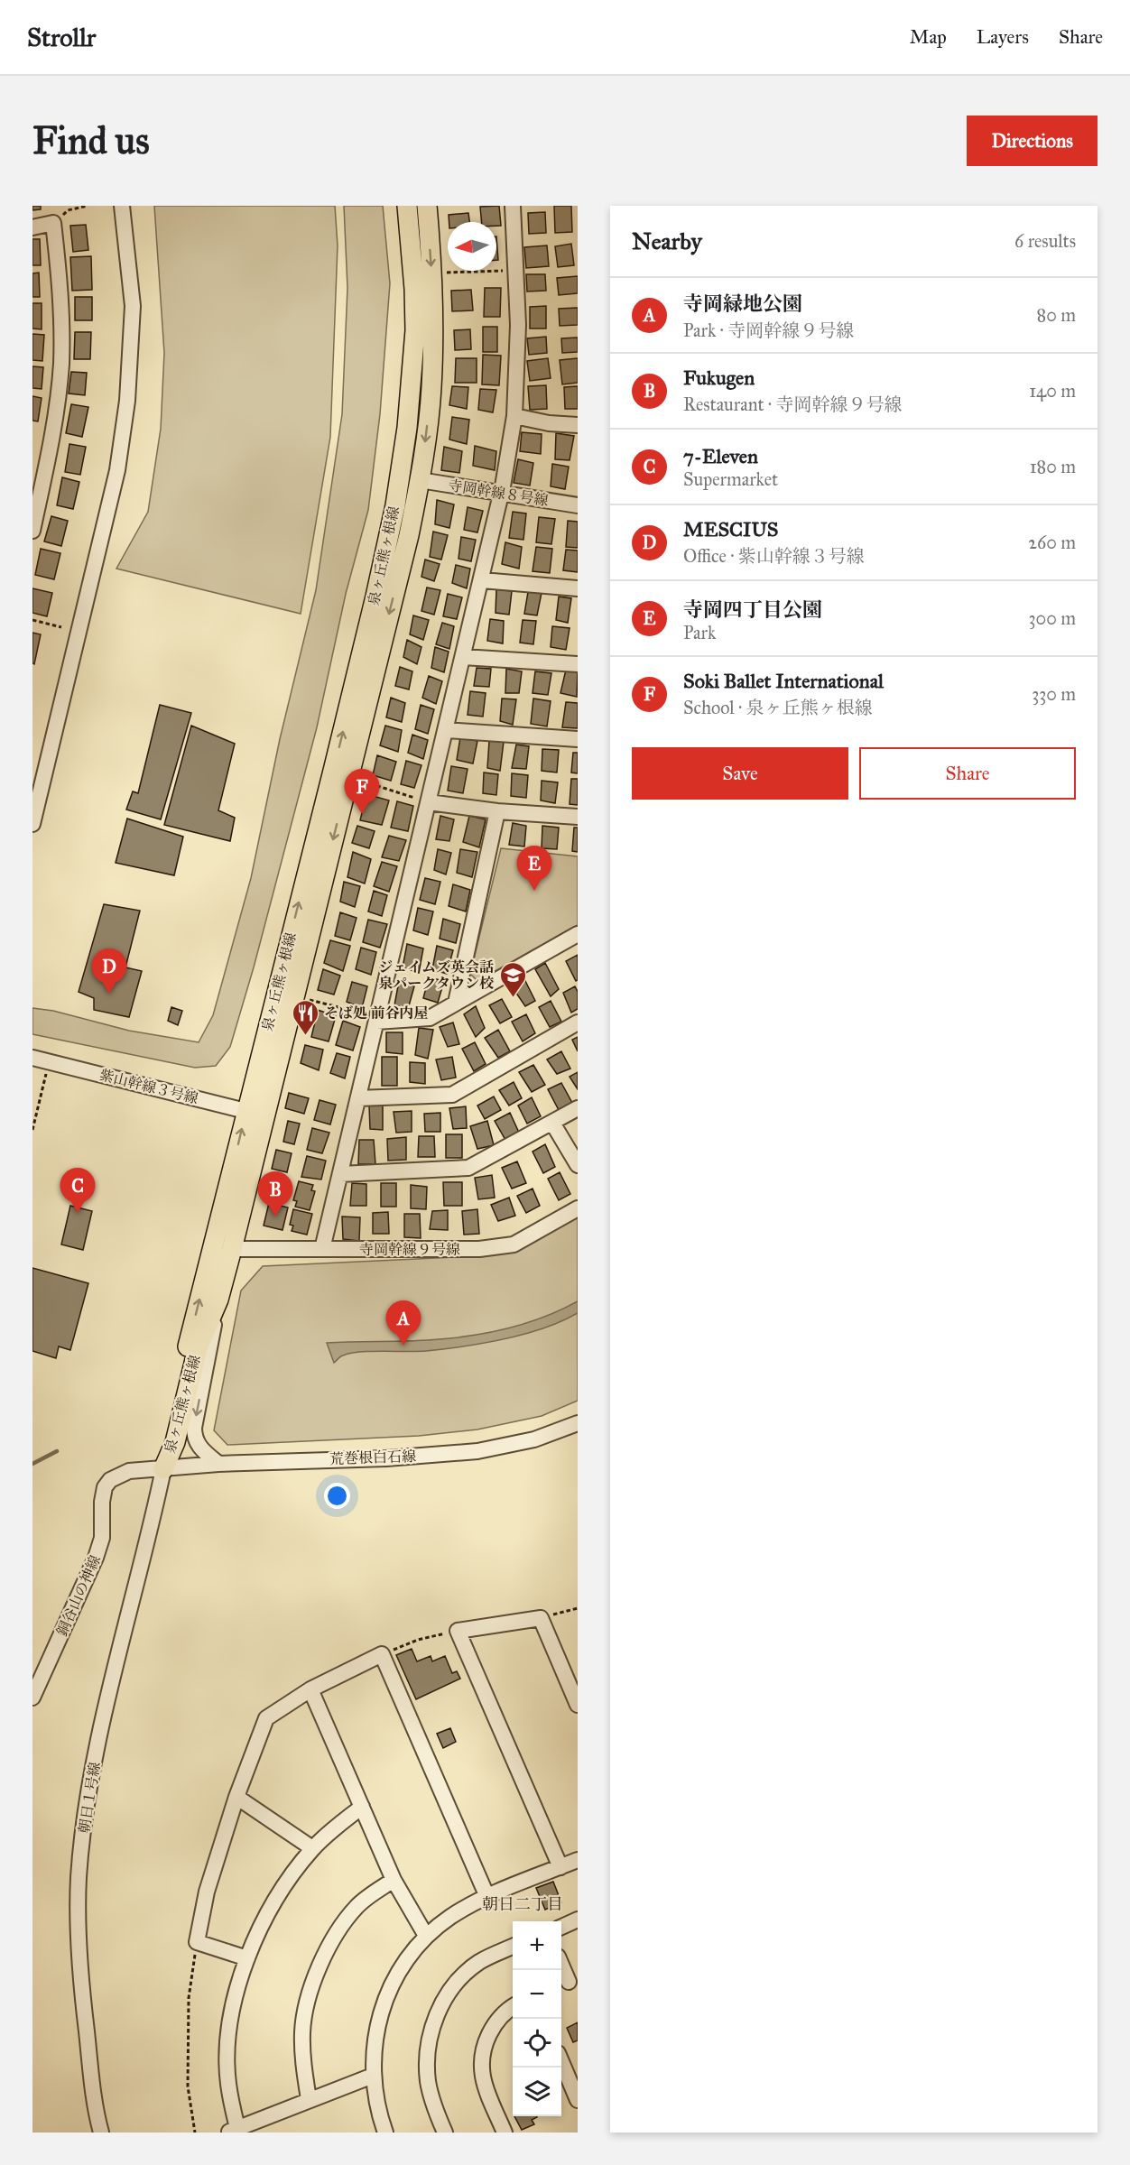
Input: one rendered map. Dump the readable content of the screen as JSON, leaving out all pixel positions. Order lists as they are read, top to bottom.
{
  "streets": {
    "main road": ["泉ヶ丘熊ヶ根線"],
    "street": [
      "寺岡幹線８号線",
      "紫山幹線３号線",
      "寺岡幹線９号線",
      "荒巻根白石線",
      "銅谷山の神線",
      "朝日１号線"
    ]
  },
  "crossings": [
    ["寺岡幹線８号線", "泉ヶ丘熊ヶ根線"],
    ["泉ヶ丘熊ヶ根線", "紫山幹線３号線"],
    ["泉ヶ丘熊ヶ根線", "寺岡幹線９号線"],
    ["泉ヶ丘熊ヶ根線", "荒巻根白石線"],
    ["泉ヶ丘熊ヶ根線", "銅谷山の神線"],
    ["泉ヶ丘熊ヶ根線", "朝日１号線"],
    ["荒巻根白石線", "銅谷山の神線"],
    ["荒巻根白石線", "朝日１号線"],
    ["銅谷山の神線", "朝日１号線"]
  ],
  "districts": ["朝日二丁目"],
  "places": {
    "school or university": ["ジェイムズ英会話 泉パークタウン校"],
    "restaurant": ["そば処 前谷内屋"]
  },
  "north": "left",
  "page": {
    "header": "Strollr",
    "nav": ["Map", "Layers", "Share"],
    "buttons": [
      "Directions",
      ["Save", "Share"]
    ],
    "title": "Find us",
    "heading": ["Nearby", "6 results"],
    "list": [
      {
        "mark": "A",
        "name": "寺岡緑地公園",
        "note": "Park · 寺岡幹線９号線",
        "value": "80 m"
      },
      {
        "mark": "B",
        "name": "Fukugen",
        "note": "Restaurant · 寺岡幹線９号線",
        "value": "140 m"
      },
      {
        "mark": "C",
        "name": "7-Eleven",
        "note": "Supermarket",
        "value": "180 m"
      },
      {
        "mark": "D",
        "name": "MESCIUS",
        "note": "Office · 紫山幹線３号線",
        "value": "260 m"
      },
      {
        "mark": "E",
        "name": "寺岡四丁目公園",
        "note": "Park",
        "value": "300 m"
      },
      {
        "mark": "F",
        "name": "Soki Ballet International",
        "note": "School · 泉ヶ丘熊ヶ根線",
        "value": "330 m"
      }
    ],
    "pins": [
      "F",
      "E",
      "D",
      "C",
      "B",
      "A"
    ],
    "map_buttons": ["+", "−"]
  }
}
